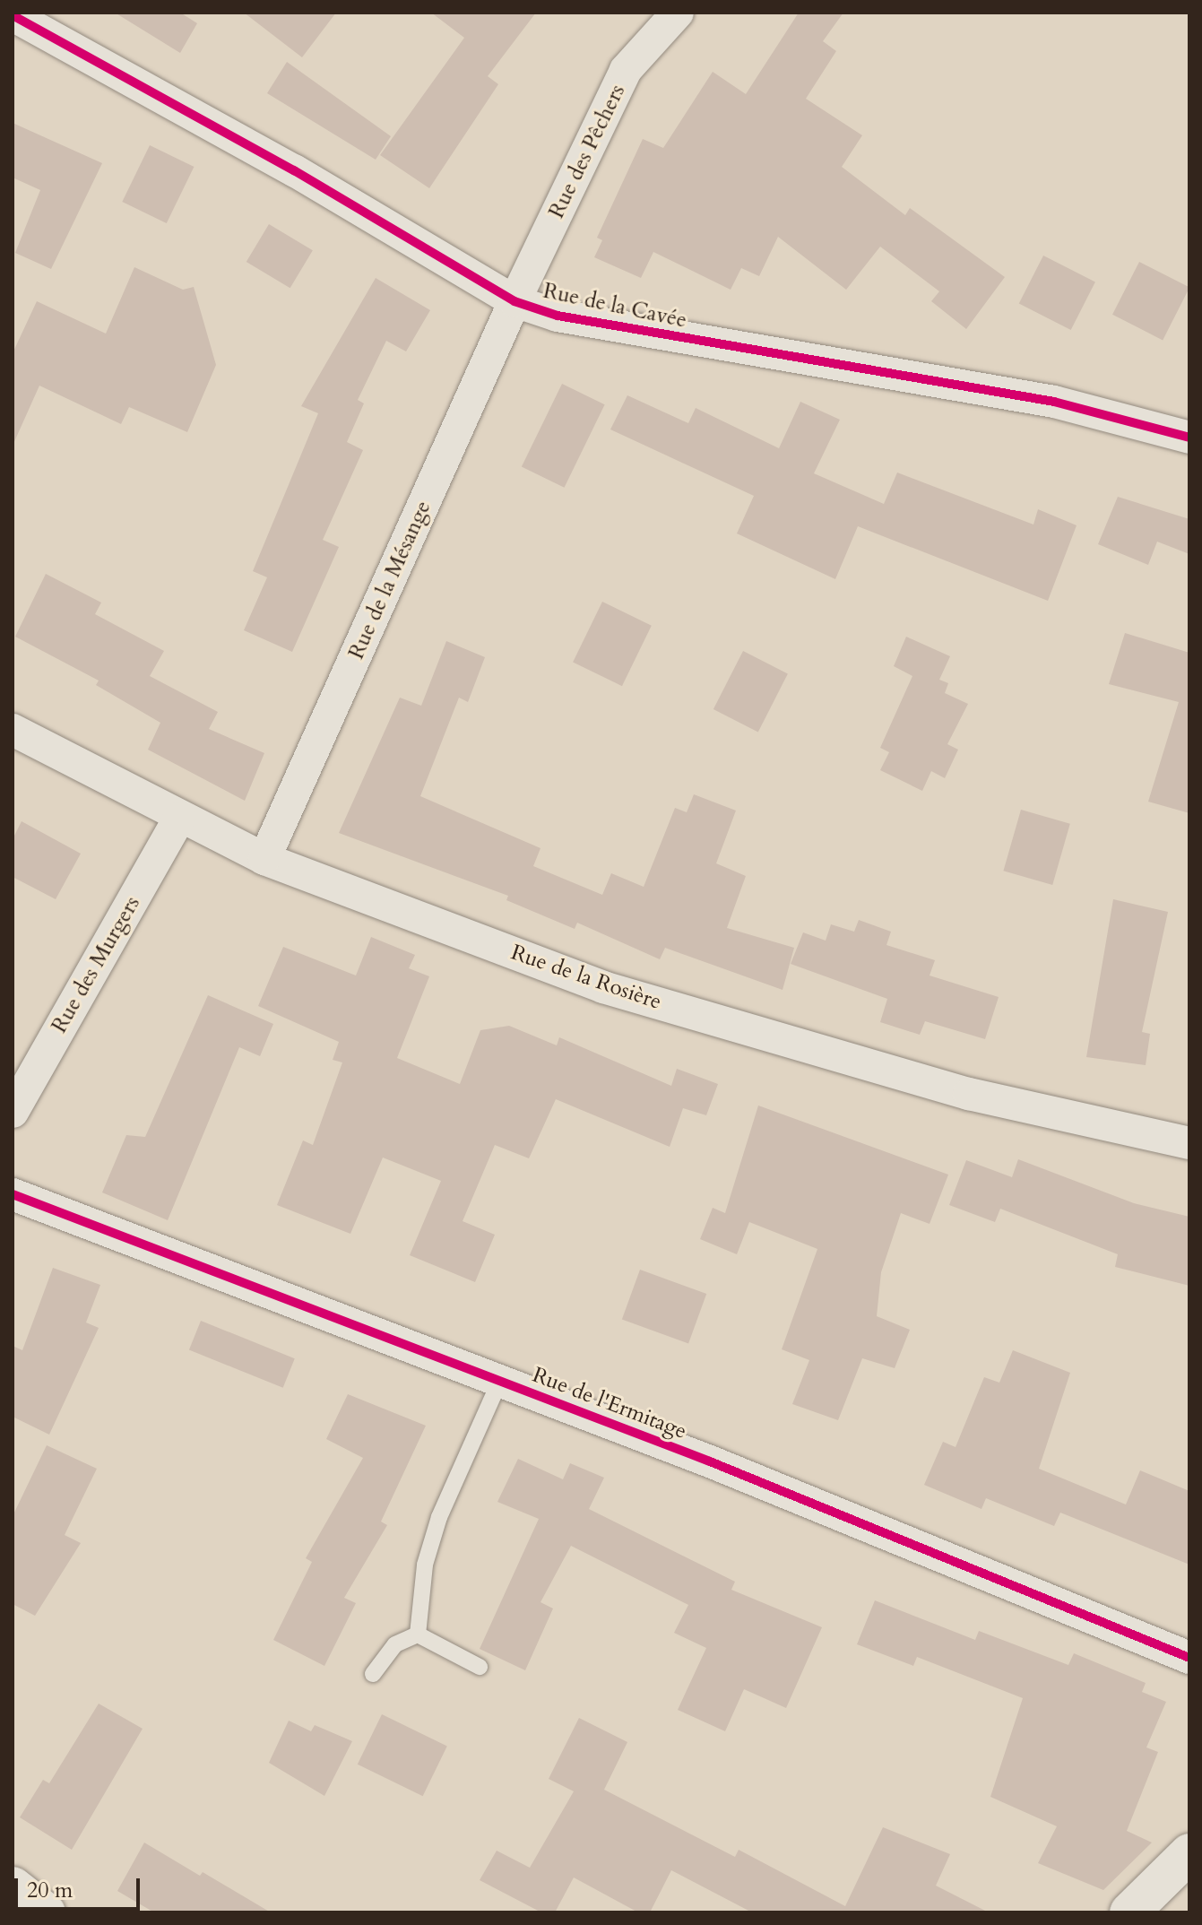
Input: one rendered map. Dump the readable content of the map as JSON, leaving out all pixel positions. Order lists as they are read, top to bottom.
{
  "streets": {
    "street": [
      "Rue des Pêchers",
      "Rue de la Cavée",
      "Rue de la Mésange",
      "Rue des Murgers",
      "Rue de la Rosière",
      "Rue de l'Ermitage"
    ]
  },
  "crossings": [
    ["Rue des Pêchers", "Rue de la Cavée"],
    ["Rue des Pêchers", "Rue de la Mésange"],
    ["Rue de la Cavée", "Rue de la Mésange"],
    ["Rue de la Mésange", "Rue de la Rosière"],
    ["Rue des Murgers", "Rue de la Rosière"]
  ],
  "scale_bar": "20 m"
}
